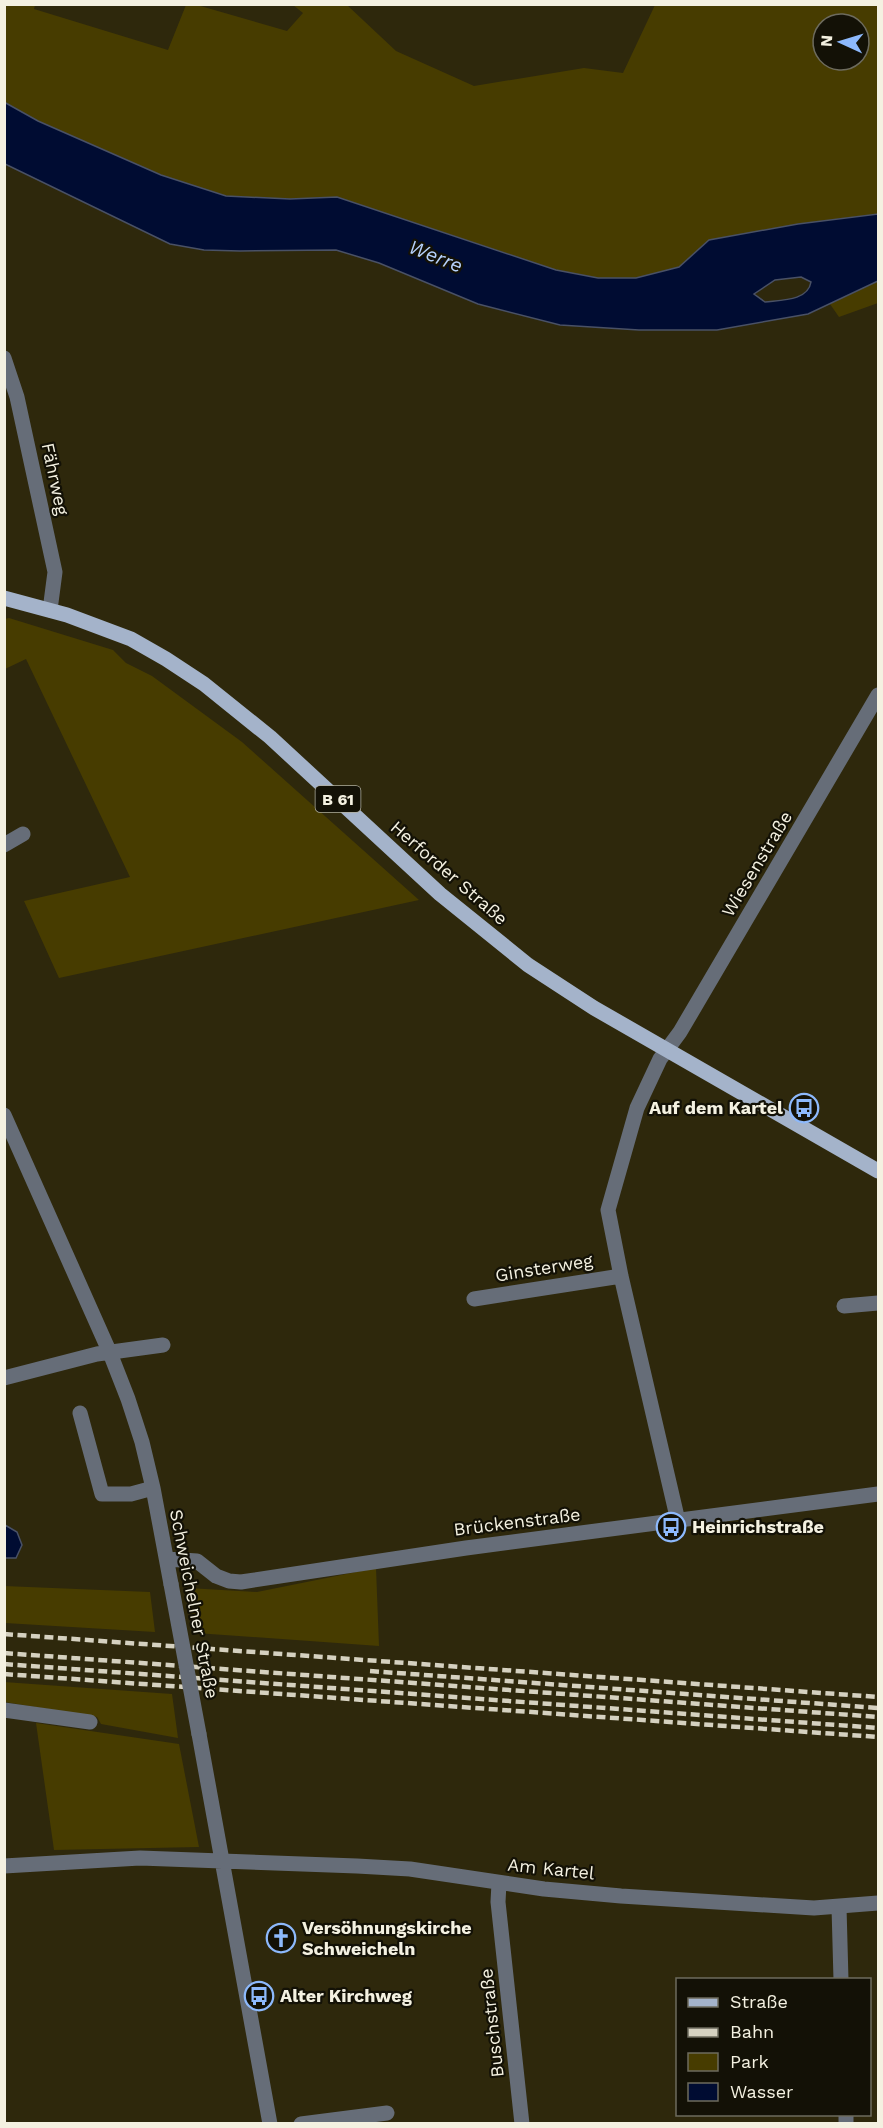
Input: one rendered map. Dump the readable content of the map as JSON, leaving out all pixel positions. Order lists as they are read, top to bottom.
{
  "streets": {
    "main road": ["B 61", "Herforder Straße"],
    "street": [
      "Fährweg",
      "Wiesenstraße",
      "Ginsterweg",
      "Brückenstraße",
      "Schweichelner Straße",
      "Am Kartel",
      "Buschstraße"
    ]
  },
  "crossings": [
    ["Fährweg", "Herforder Straße"],
    ["Wiesenstraße", "Herforder Straße"],
    ["Brückenstraße", "Schweichelner Straße"],
    ["Schweichelner Straße", "Am Kartel"],
    ["Am Kartel", "Buschstraße"]
  ],
  "water": ["Werre"],
  "places": {
    "bus stop": ["Auf dem Kartel", "Heinrichstraße", "Alter Kirchweg"],
    "church": ["Versöhnungskirche Schweicheln"]
  },
  "legend": [
    "Straße",
    "Bahn",
    "Park",
    "Wasser"
  ],
  "north": "left"
}
